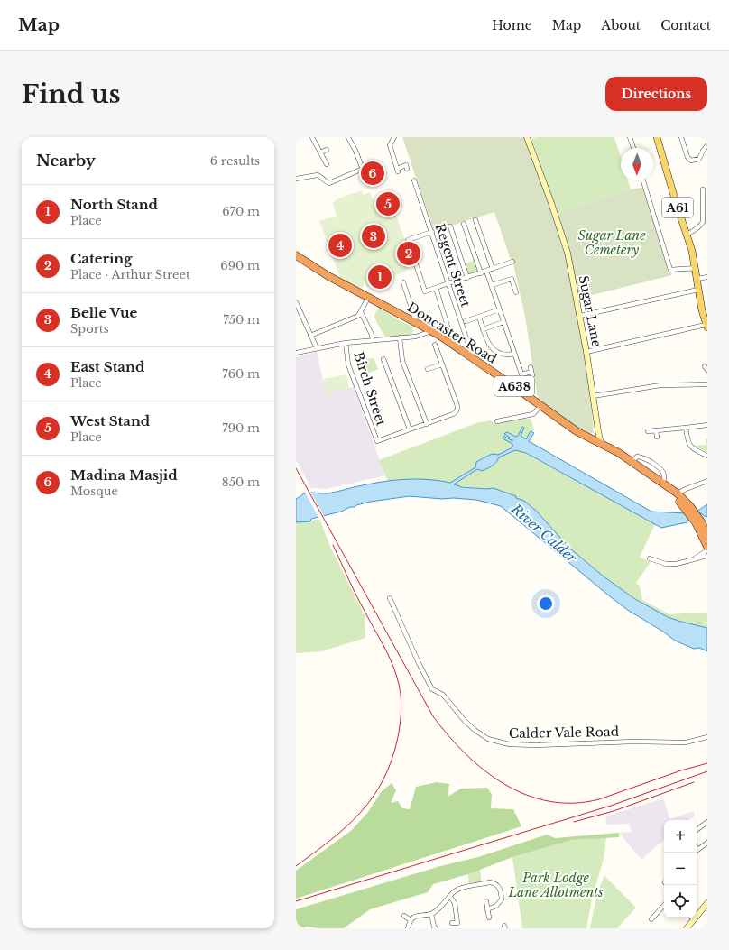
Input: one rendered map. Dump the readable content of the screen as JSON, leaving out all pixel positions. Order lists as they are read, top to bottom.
{
  "streets": {
    "highway": ["Doncaster Road", "A638"],
    "main road": ["A61"],
    "street": [
      "Regent Street",
      "Sugar Lane",
      "Birch Street",
      "Calder Vale Road"
    ]
  },
  "crossings": [
    ["Regent Street", "Doncaster Road"],
    ["Sugar Lane", "Doncaster Road"]
  ],
  "water": ["River Calder"],
  "parks": ["Sugar Lane Cemetery", "Park Lodge Lane Allotments"],
  "north": "bottom",
  "page": {
    "header": "Map",
    "nav": [
      "Home",
      "Map",
      "About",
      "Contact"
    ],
    "buttons": "Directions",
    "title": "Find us",
    "heading": ["Nearby", "6 results"],
    "pins": [
      "6",
      "5",
      "3",
      "4",
      "2",
      "1"
    ],
    "list": [
      {
        "mark": "1",
        "name": "North Stand",
        "note": "Place",
        "value": "670 m"
      },
      {
        "mark": "2",
        "name": "Catering",
        "note": "Place · Arthur Street",
        "value": "690 m"
      },
      {
        "mark": "3",
        "name": "Belle Vue",
        "note": "Sports",
        "value": "750 m"
      },
      {
        "mark": "4",
        "name": "East Stand",
        "note": "Place",
        "value": "760 m"
      },
      {
        "mark": "5",
        "name": "West Stand",
        "note": "Place",
        "value": "790 m"
      },
      {
        "mark": "6",
        "name": "Madina Masjid",
        "note": "Mosque",
        "value": "850 m"
      }
    ],
    "map_buttons": ["+", "−"]
  }
}
